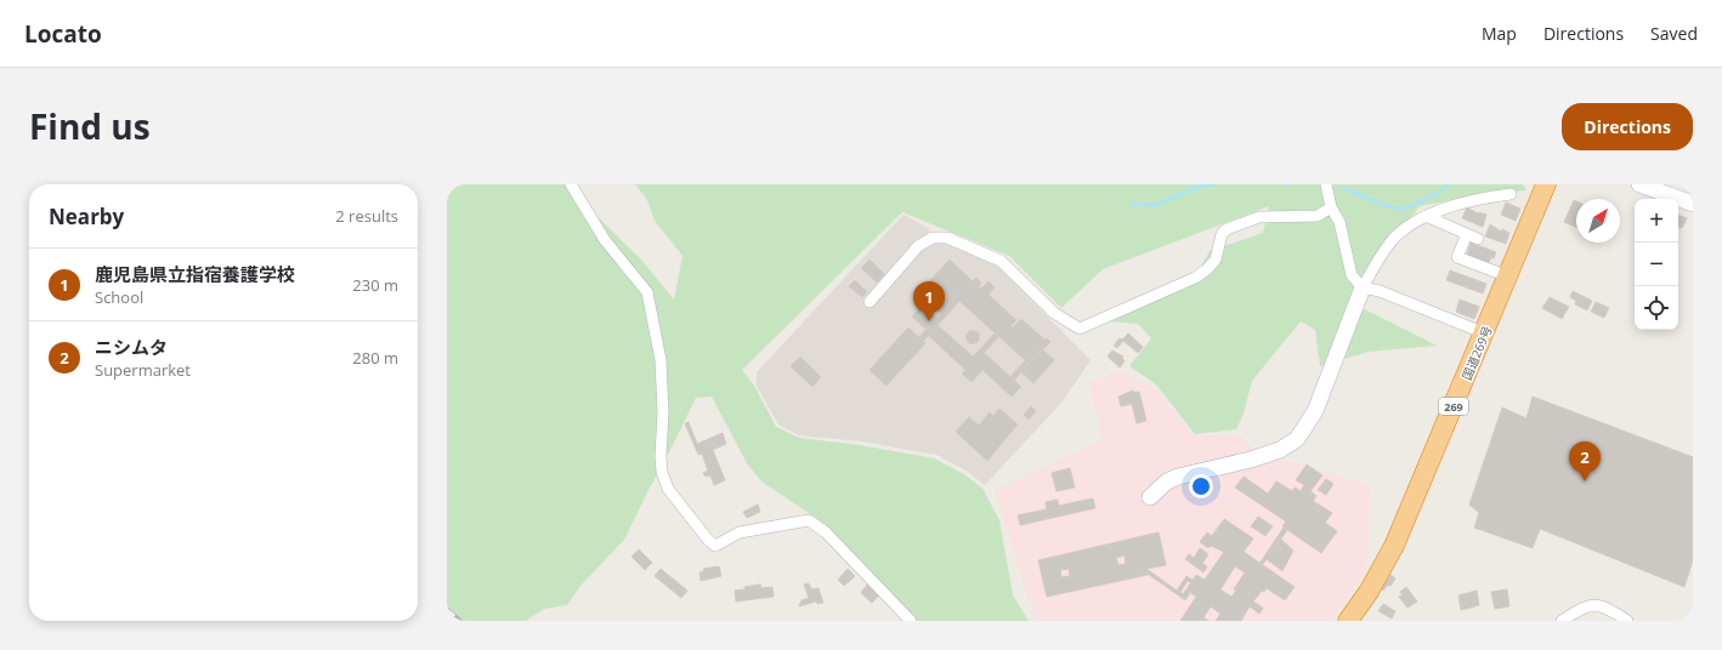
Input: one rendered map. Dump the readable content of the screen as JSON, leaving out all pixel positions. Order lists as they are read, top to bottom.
{
  "streets": {
    "highway": ["国道269号", "269"]
  },
  "north": "top right",
  "page": {
    "header": "Locato",
    "nav": ["Map", "Directions", "Saved"],
    "title": "Find us",
    "buttons": "Directions",
    "heading": ["Nearby", "2 results"],
    "map_buttons": ["+", "−"],
    "list": [
      {
        "mark": "1",
        "name": "鹿児島県立指宿養護学校",
        "note": "School",
        "value": "230 m"
      },
      {
        "mark": "2",
        "name": "ニシムタ",
        "note": "Supermarket",
        "value": "280 m"
      }
    ],
    "pins": ["1", "2"]
  }
}
